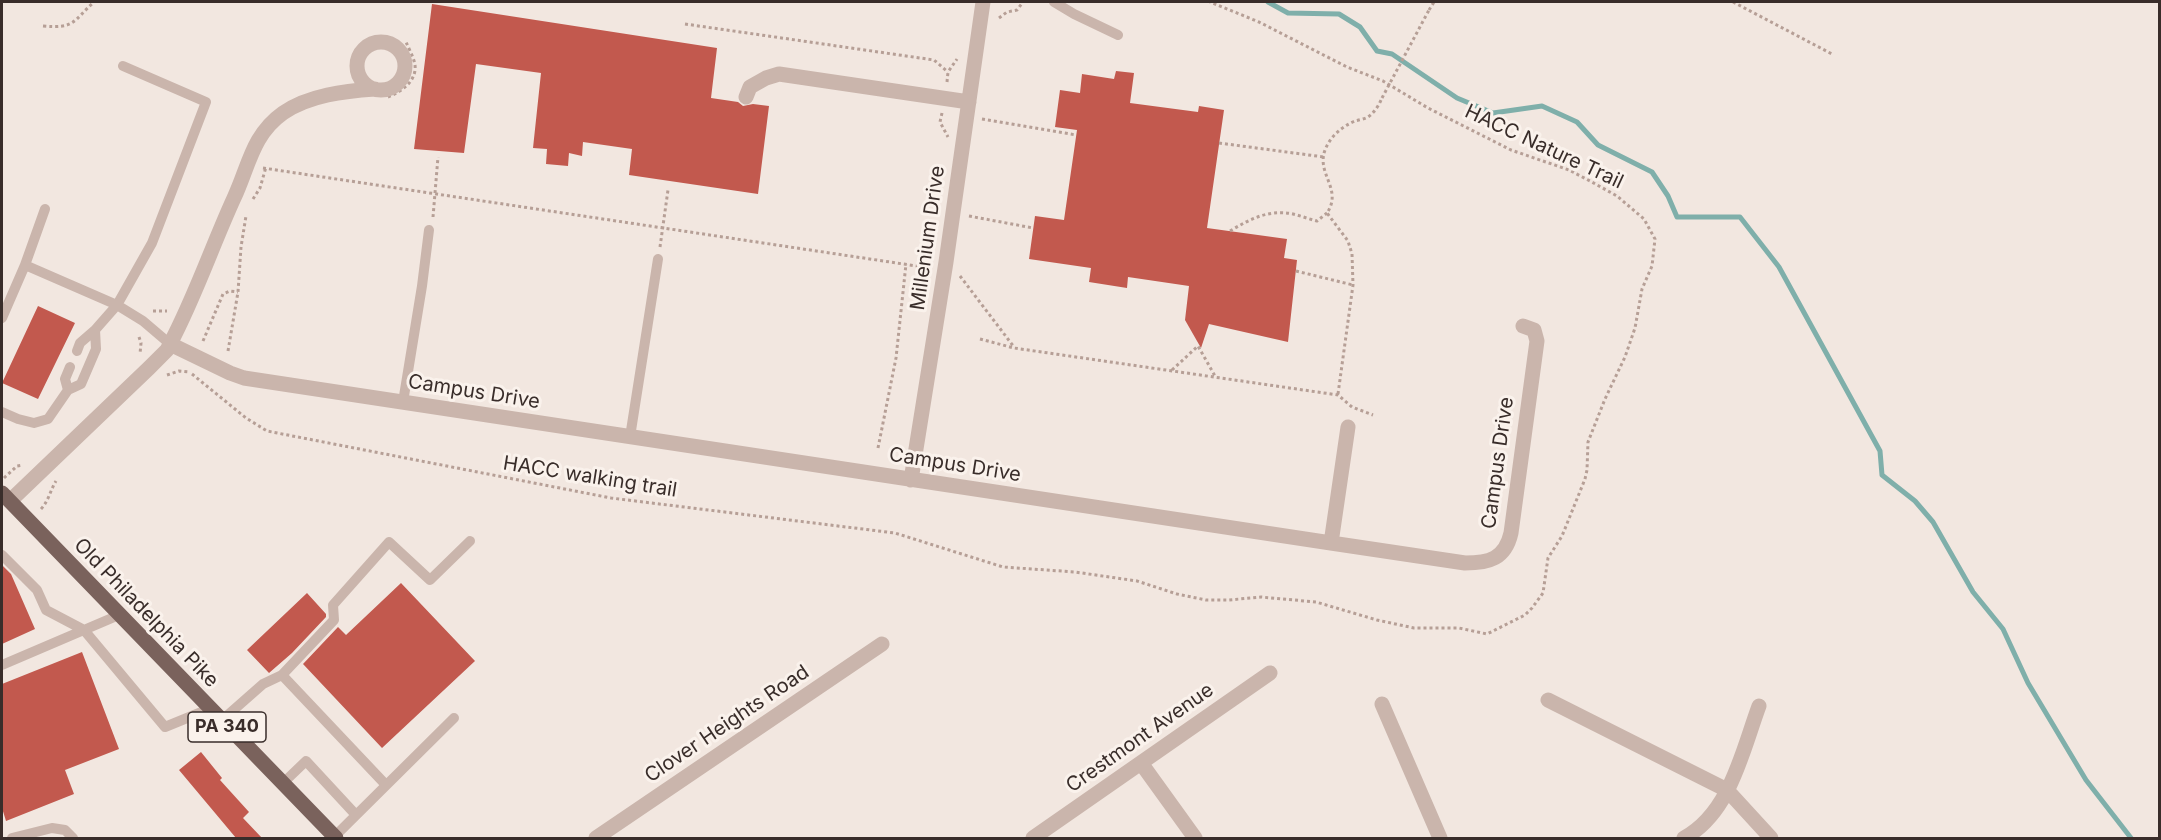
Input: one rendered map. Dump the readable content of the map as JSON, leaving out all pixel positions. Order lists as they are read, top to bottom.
{
  "streets": {
    "main road": ["Old Philadelphia Pike", "PA 340"],
    "street": [
      "Millenium Drive",
      "Campus Drive",
      "Clover Heights Road",
      "Crestmont Avenue"
    ],
    "path": ["HACC Nature Trail", "HACC walking trail"]
  },
  "crossings": [
    ["HACC Nature Trail", "HACC walking trail"],
    ["Millenium Drive", "Campus Drive"]
  ]
}
